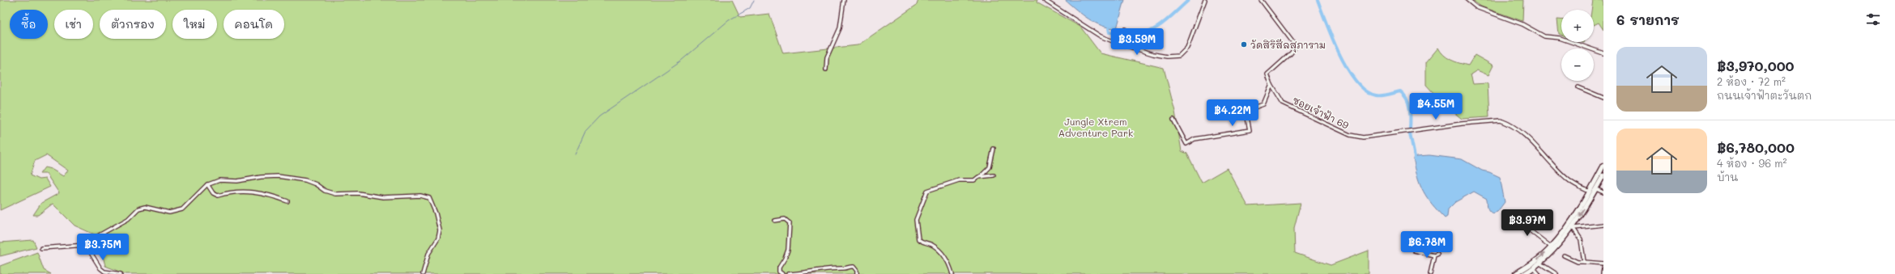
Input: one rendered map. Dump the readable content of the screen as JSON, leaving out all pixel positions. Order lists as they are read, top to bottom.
{
  "streets": {
    "street": ["ซอยเจ้าฟ้า 69"]
  },
  "parks": ["Jungle Xtrem Adventure Park"],
  "places": ["วัดสิริสีลสุภาราม"],
  "page": {
    "heading": "6 รายการ",
    "map_buttons": ["+", "−"],
    "chip": [
      "ซื้อ",
      "เช่า",
      "ตัวกรอง",
      "ใหม่",
      "คอนโด"
    ],
    "price": [
      "฿3.59M",
      "฿4.55M",
      "฿4.22M",
      "฿3.97M",
      "฿6.78M",
      "฿3.75M"
    ],
    "list": [
      {
        "name": "฿3,970,000",
        "note": "2 ห้อง · 72 m² · ถนนเจ้าฟ้าตะวันตก"
      },
      {
        "name": "฿6,780,000",
        "note": "4 ห้อง · 96 m² · บ้าน"
      }
    ]
  }
}
